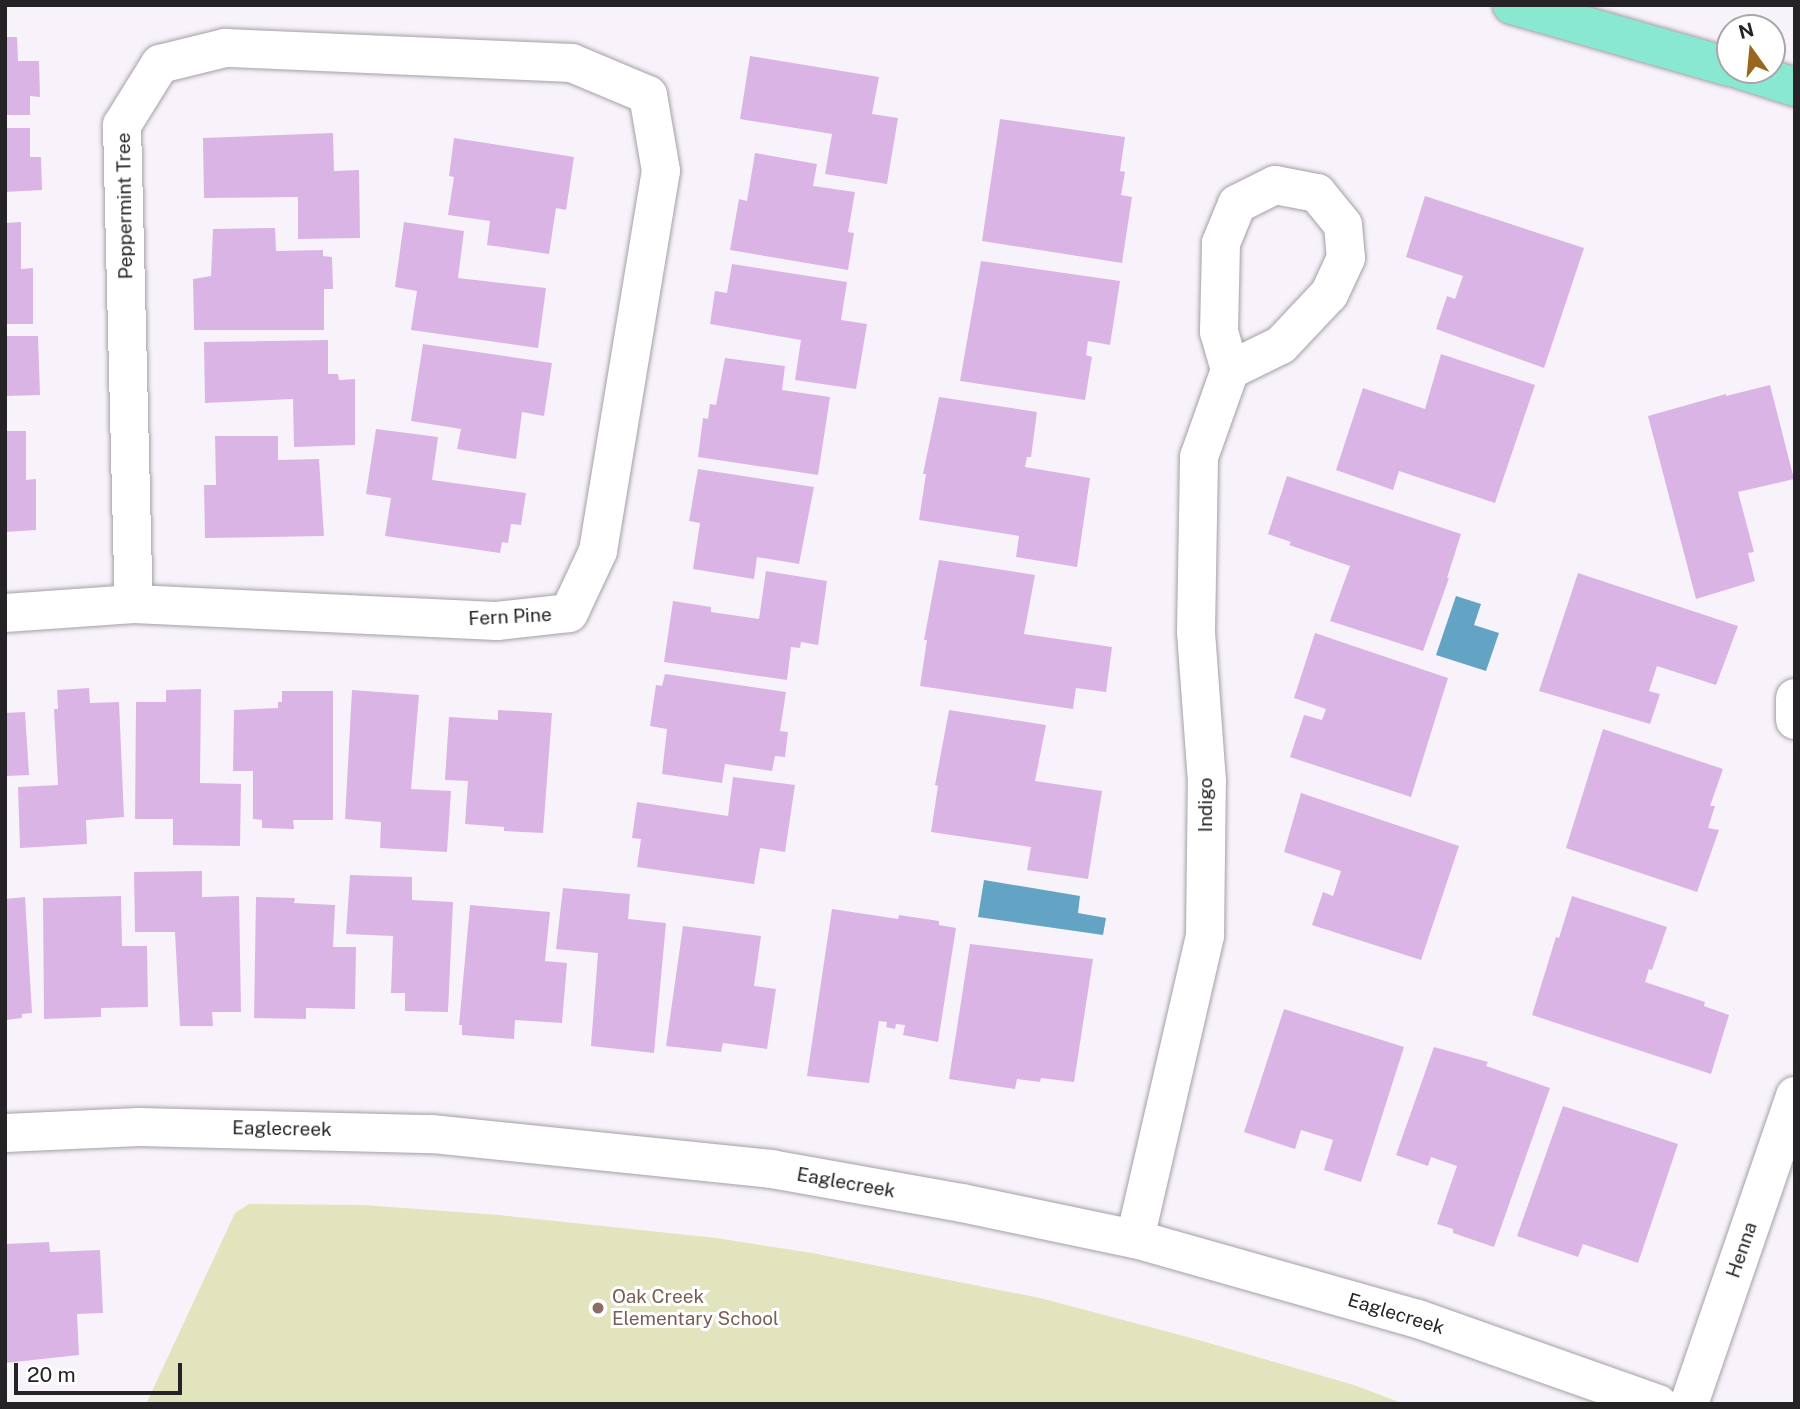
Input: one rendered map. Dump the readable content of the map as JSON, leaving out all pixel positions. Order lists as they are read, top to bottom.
{
  "streets": {
    "street": [
      "Peppermint Tree",
      "Fern Pine",
      "Indigo",
      "Eaglecreek",
      "Henna"
    ]
  },
  "crossings": [
    ["Peppermint Tree", "Fern Pine"],
    ["Indigo", "Eaglecreek"]
  ],
  "places": ["Oak Creek Elementary School"],
  "scale_bar": "20 m",
  "north": "top"
}
